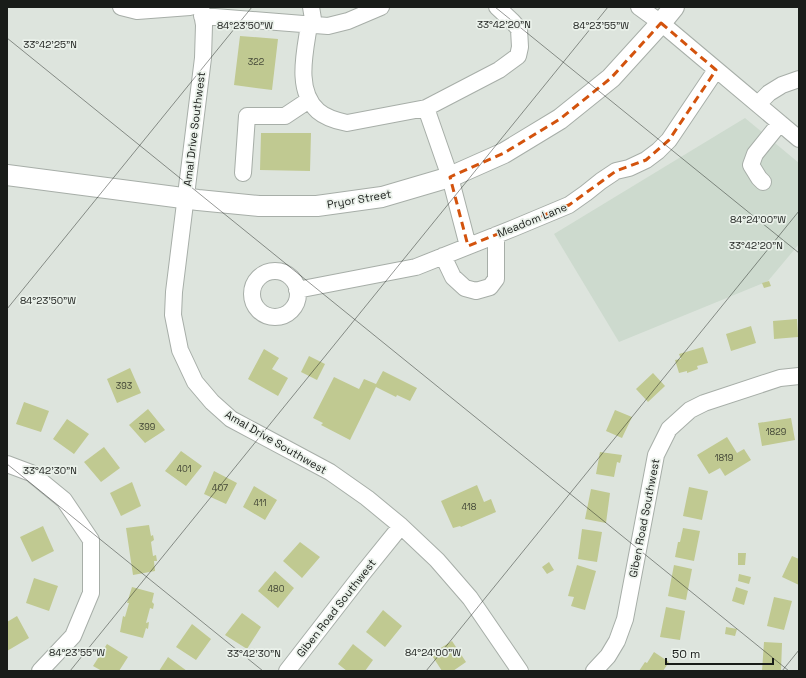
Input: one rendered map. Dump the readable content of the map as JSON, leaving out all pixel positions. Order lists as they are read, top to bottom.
{
  "streets": {
    "main road": ["Pryor Street"],
    "street": ["Amal Drive Southwest", "Meadom Lane", "Giben Road Southwest"]
  },
  "crossings": [
    ["Amal Drive Southwest", "Pryor Street"],
    ["Amal Drive Southwest", "Giben Road Southwest"]
  ],
  "house_numbers": [
    "322",
    "393",
    "399",
    "1829",
    "1819",
    "401",
    "407",
    "411",
    "418",
    "480"
  ],
  "scale_bar": "50 m",
  "coordinates": [
    "33°42'20\"N",
    "84°23'50\"W",
    "84°23'55\"W",
    "33°42'25\"N",
    "84°24'00\"W",
    "33°42'30\"N"
  ]
}
